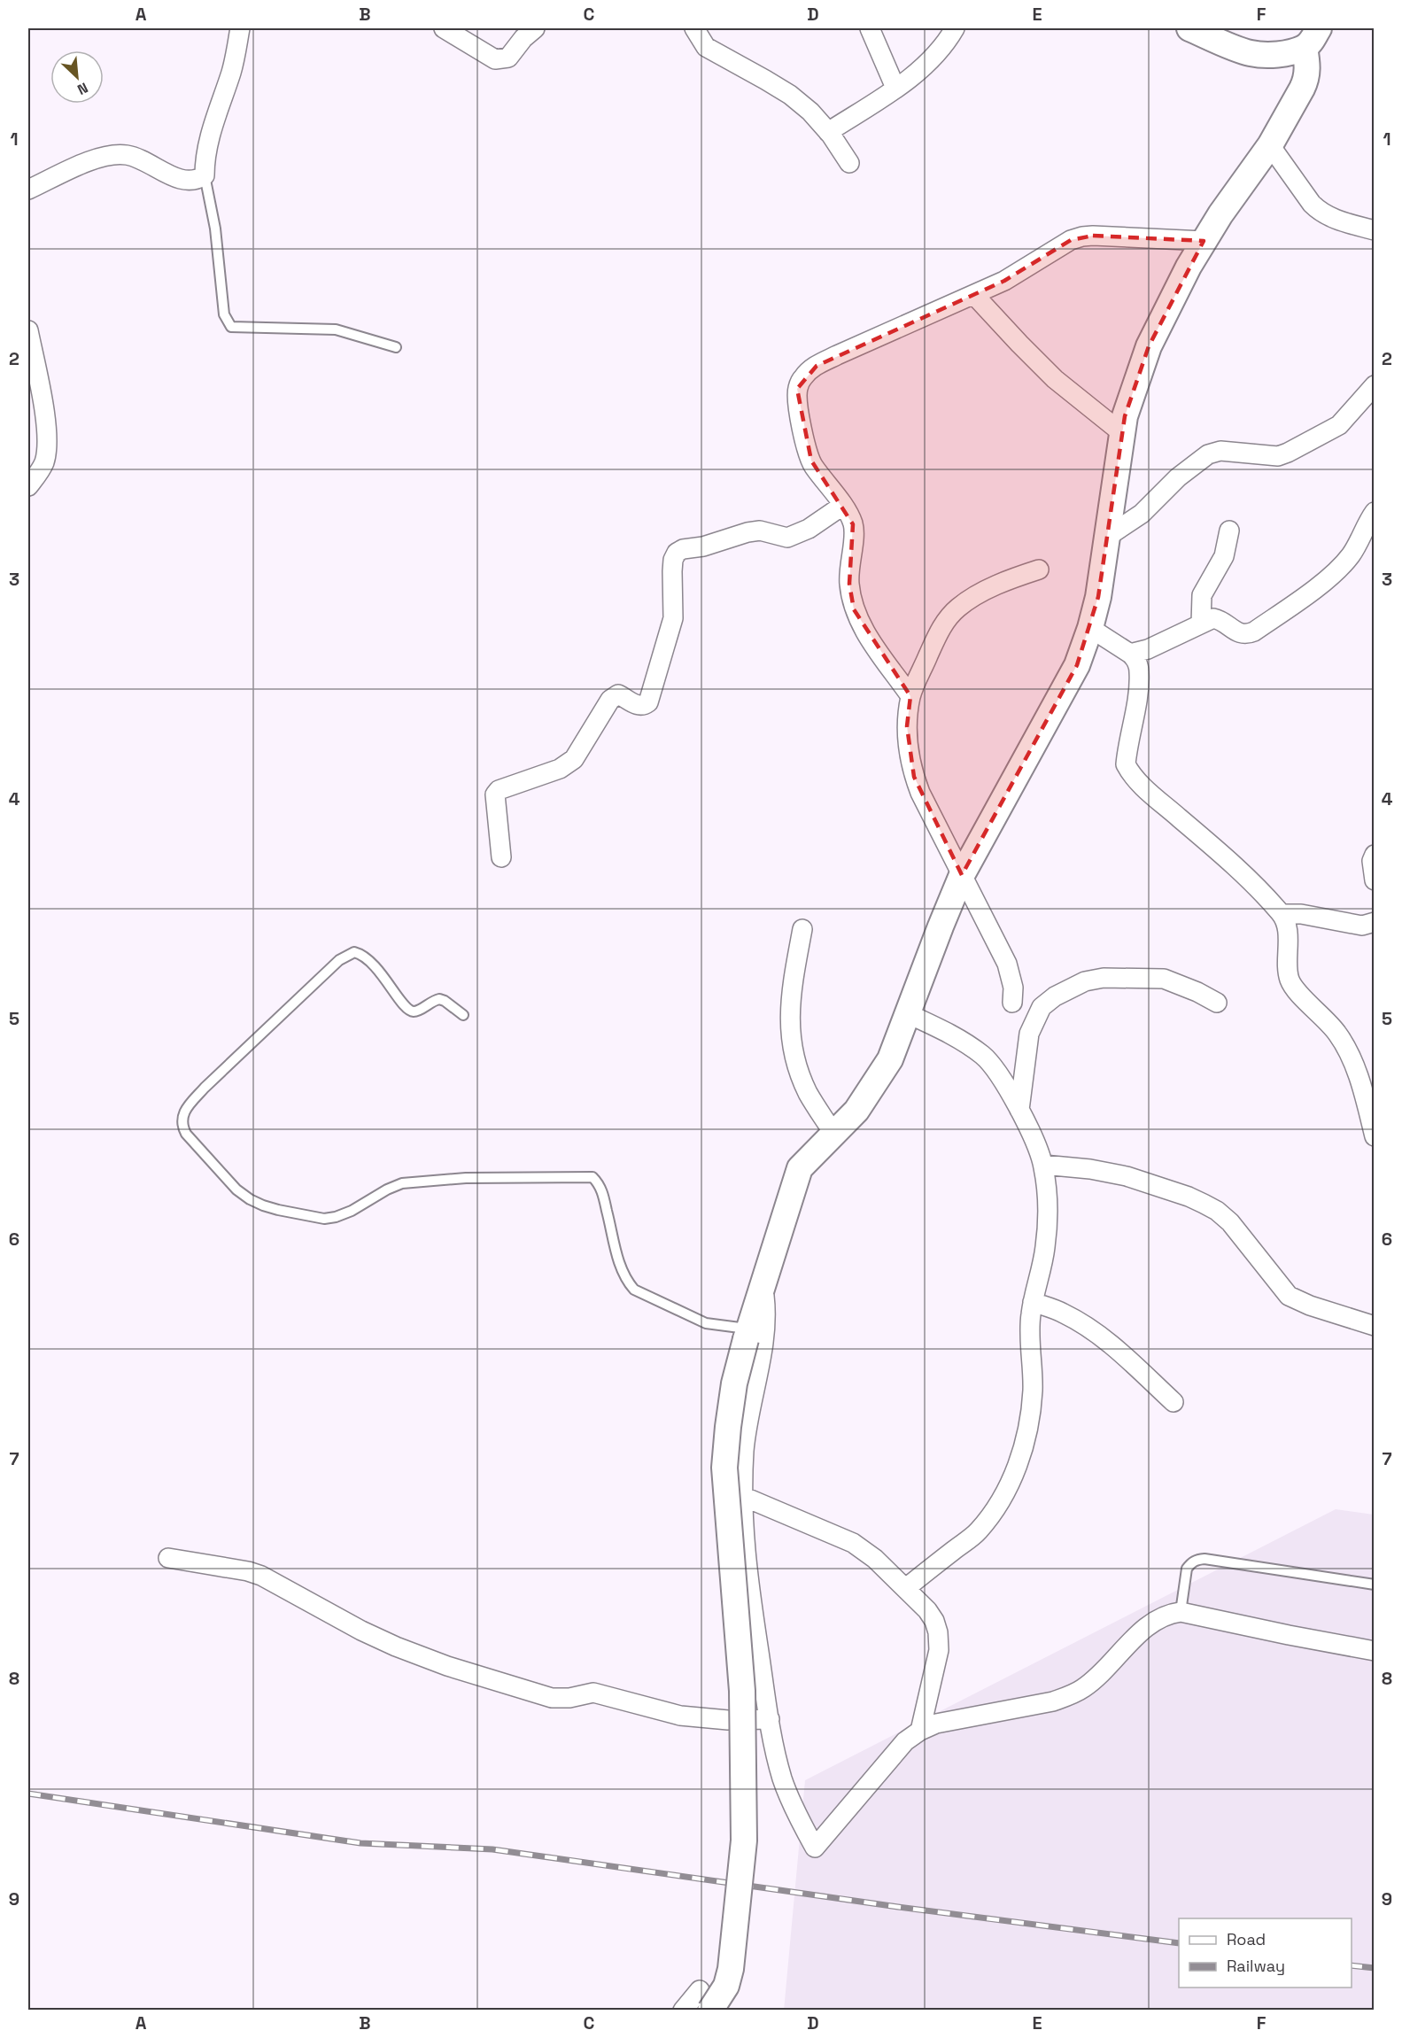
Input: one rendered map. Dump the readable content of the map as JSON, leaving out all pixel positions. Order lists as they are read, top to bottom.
{
  "legend": ["Road", "Railway"],
  "north": "bottom right",
  "grid": {
    "columns": [
      "A",
      "B",
      "C",
      "D",
      "E",
      "F"
    ],
    "rows": [
      "1",
      "2",
      "3",
      "4",
      "5",
      "6",
      "7",
      "8",
      "9"
    ]
  }
}
